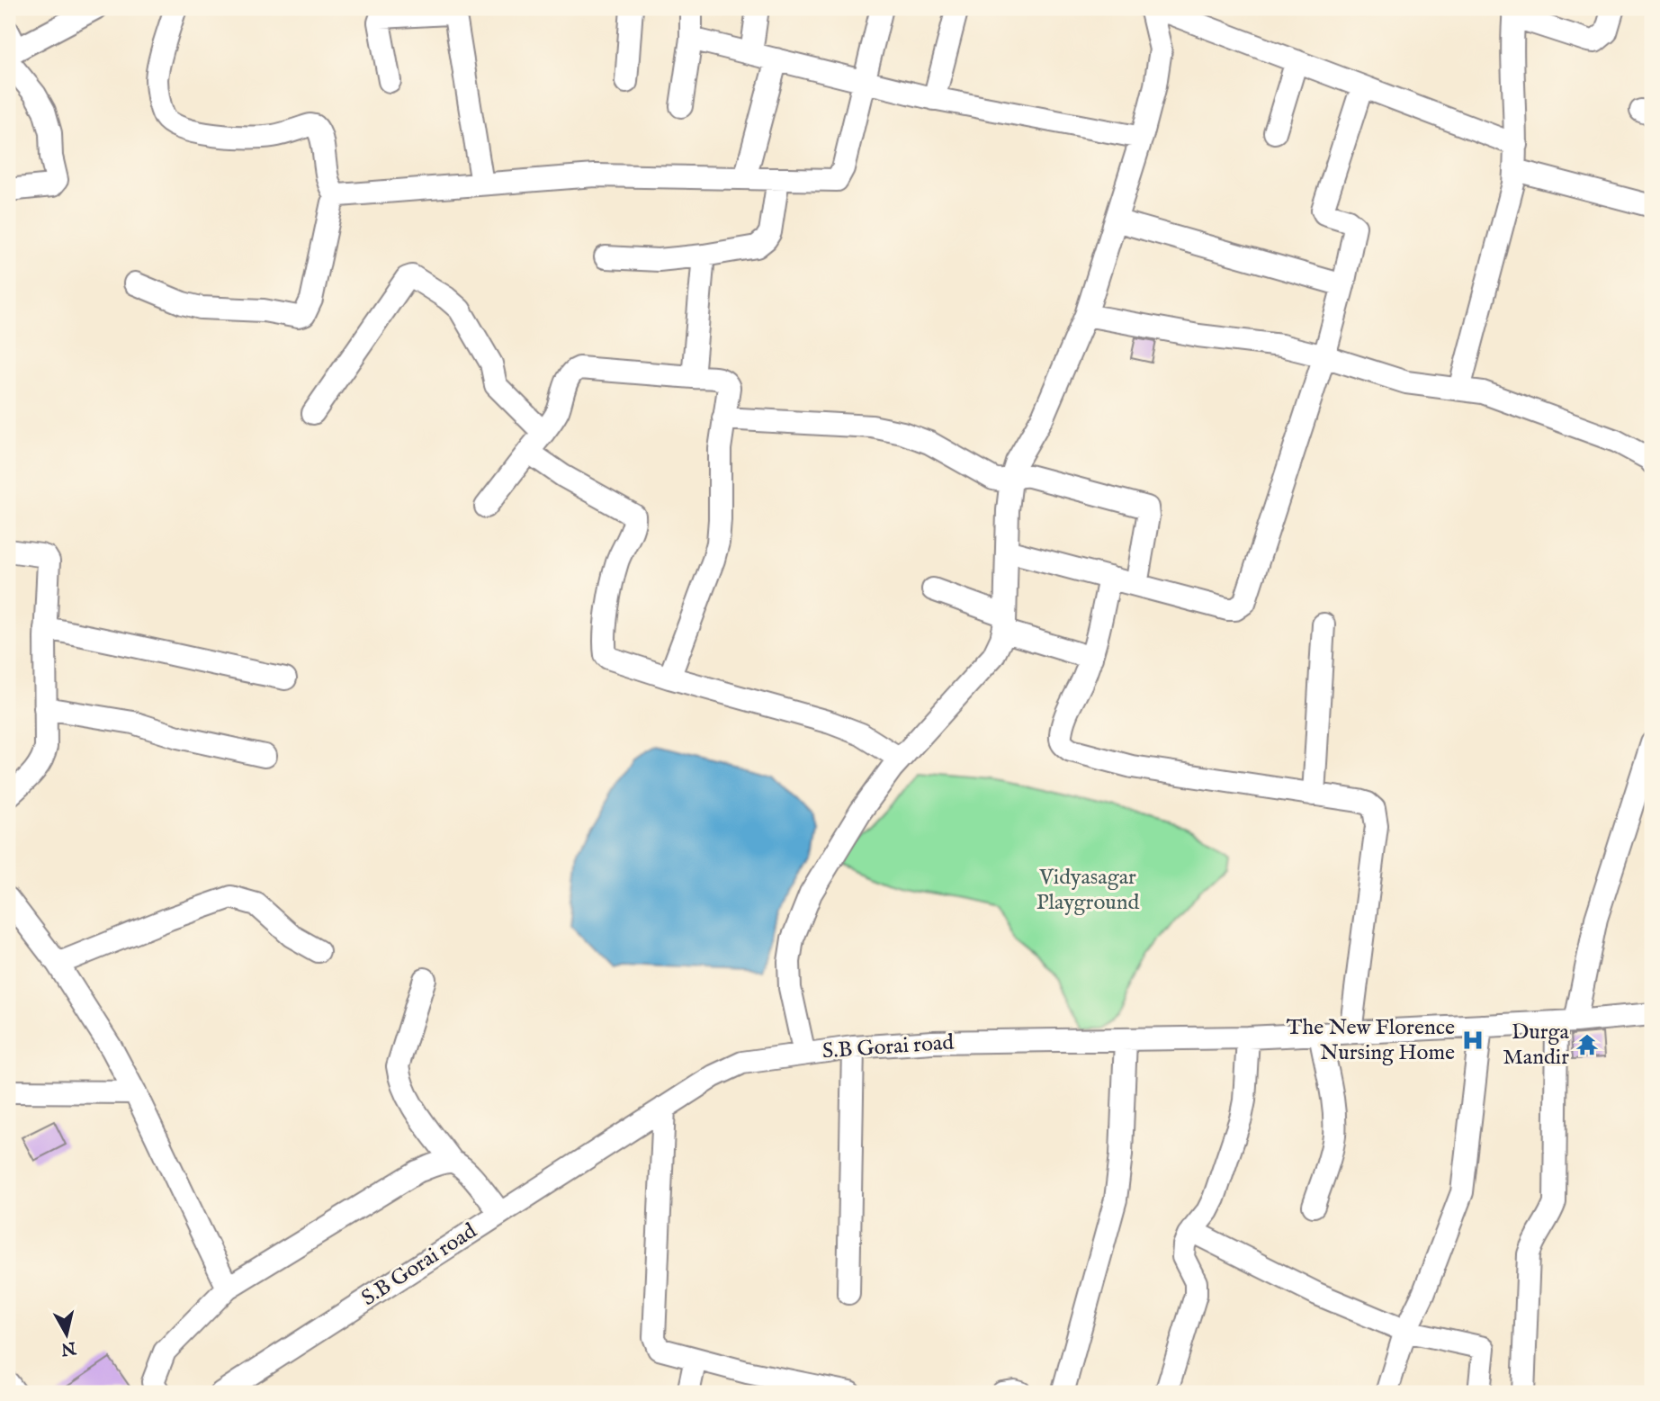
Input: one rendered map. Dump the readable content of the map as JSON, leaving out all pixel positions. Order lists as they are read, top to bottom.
{
  "streets": {
    "street": ["S.B Gorai road"]
  },
  "parks": ["Vidyasagar Playground"],
  "places": {
    "hospital": ["The New Florence Nursing Home"],
    "temple": ["Durga Mandir"]
  },
  "north": "bottom"
}
